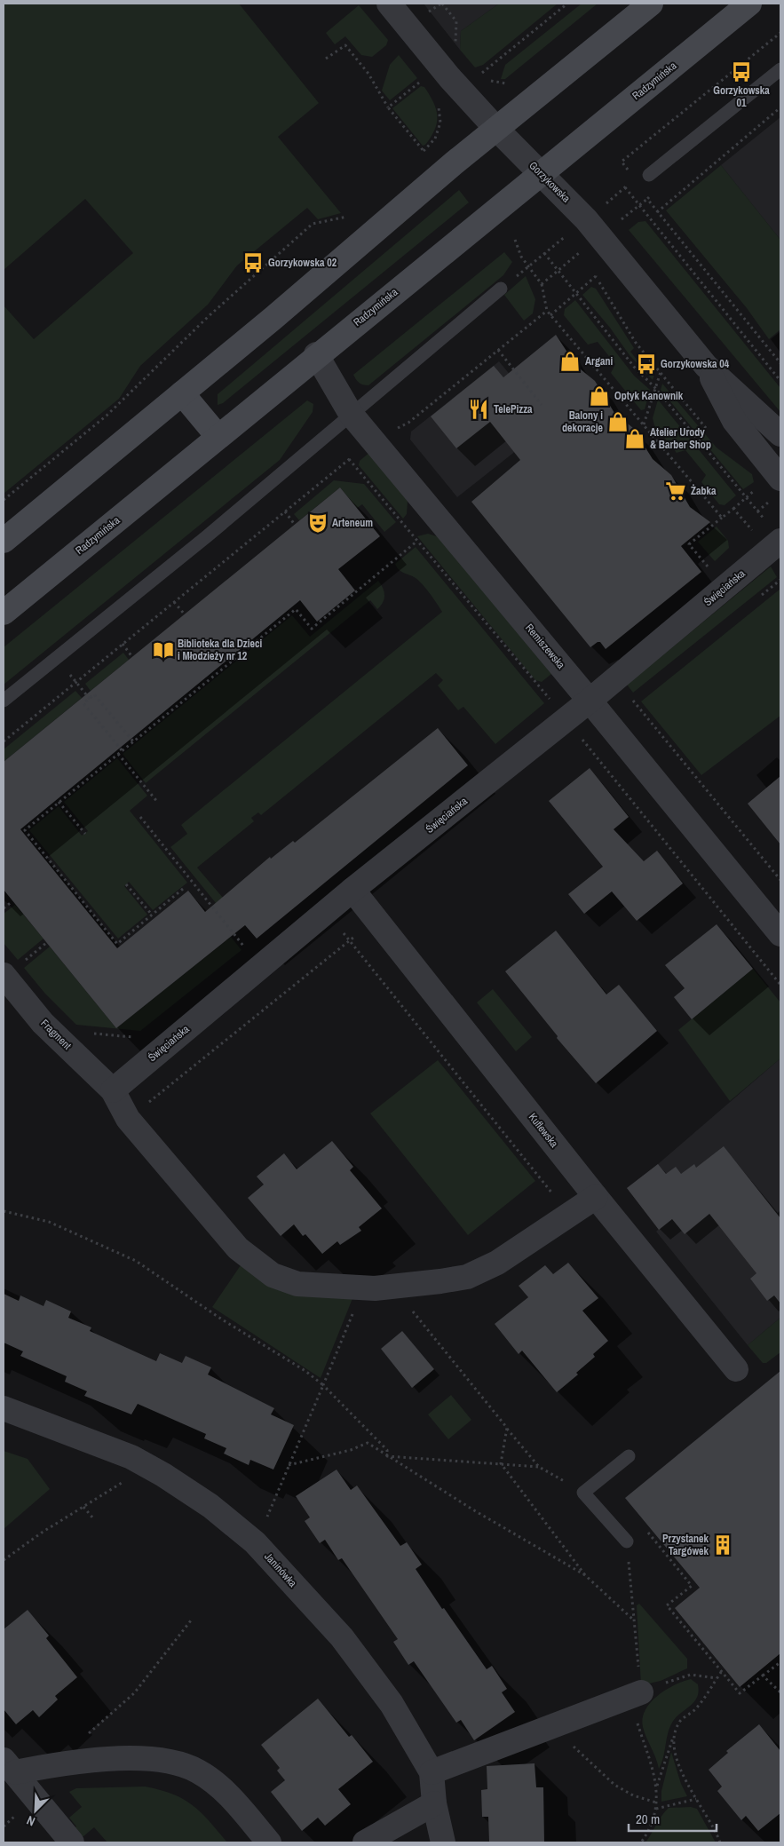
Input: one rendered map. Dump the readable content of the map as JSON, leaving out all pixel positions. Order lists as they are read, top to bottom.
{
  "streets": {
    "main road": ["Radzymińska"],
    "street": [
      "Gorzykowska",
      "Święciańska",
      "Remiszewska",
      "Fragment",
      "Kuflewska",
      "Janinówka"
    ]
  },
  "crossings": [
    ["Radzymińska", "Gorzykowska"],
    ["Radzymińska", "Remiszewska"],
    ["Święciańska", "Remiszewska"],
    ["Święciańska", "Fragment"],
    ["Święciańska", "Kuflewska"],
    ["Fragment", "Kuflewska"]
  ],
  "places": {
    "bus stop": ["Gorzykowska 01", "Gorzykowska 02", "Gorzykowska 04"],
    "shop": [
      "Argani",
      "Optyk Kanownik",
      "Balony i dekoracje",
      "Atelier Urody & Barber Shop"
    ],
    "restaurant": ["TelePizza"],
    "supermarket": ["Żabka"],
    "theatre": ["Arteneum"],
    "library": ["Biblioteka dla Dzieci i Młodzieży nr 12"],
    "building": ["Przystanek Targówek"]
  },
  "scale_bar": "20 m",
  "north": "bottom left"
}
